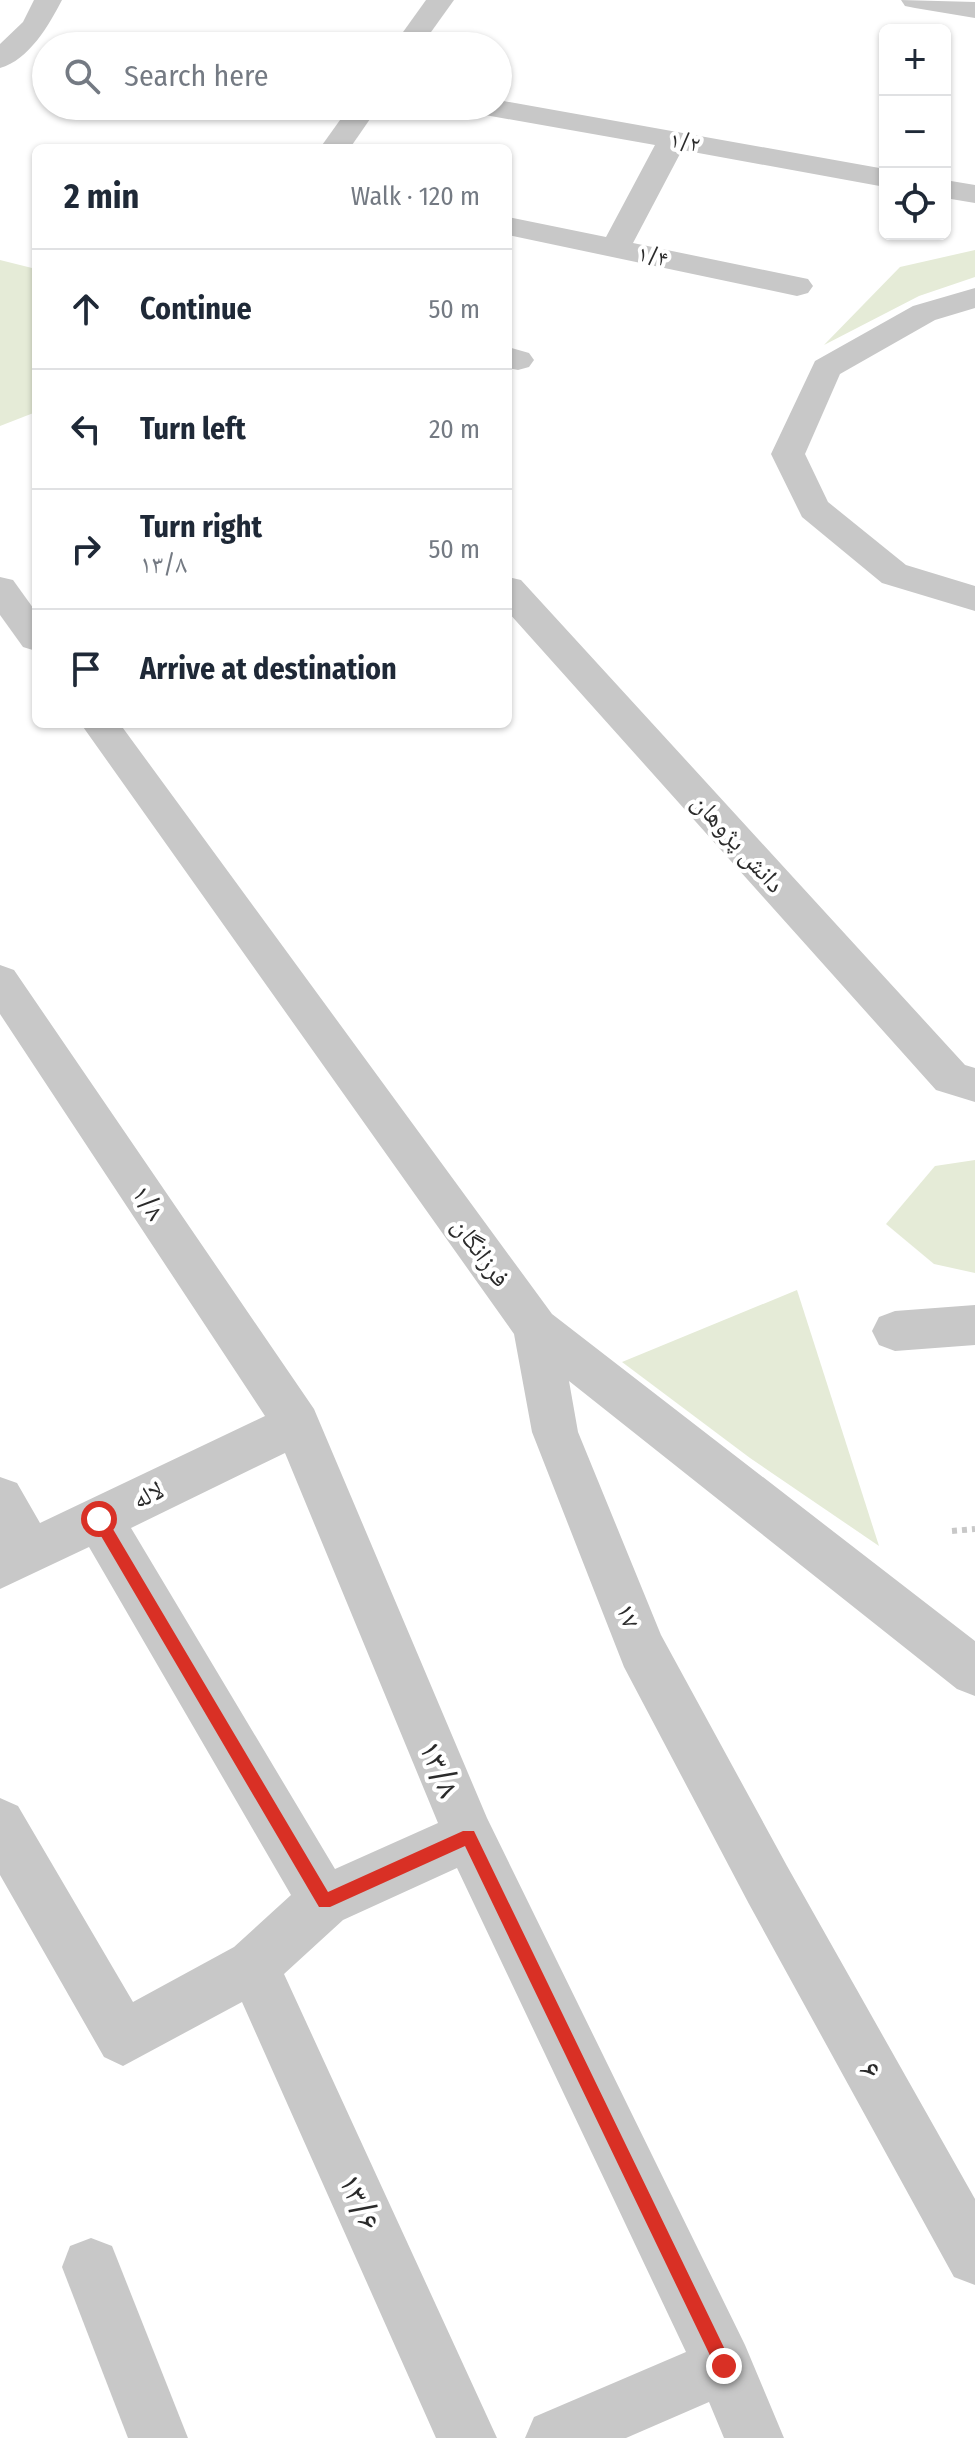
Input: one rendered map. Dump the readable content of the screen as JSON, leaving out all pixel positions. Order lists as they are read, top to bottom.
{
  "streets": {
    "street": [
      "۱/۲",
      "۱/۴",
      "دانش پژوهان",
      "۱/۸",
      "فرزانگان",
      "لاله",
      "۱۷",
      "۱۳/۸",
      "۶",
      "۱۳/۶"
    ]
  },
  "crossings": [
    ["۱/۸", "لاله"],
    ["۱/۸", "۱۳/۸"],
    ["فرزانگان", "۱۷"],
    ["لاله", "۱۳/۸"],
    ["۱۷", "۶"]
  ],
  "page": {
    "map_buttons": ["+", "−"],
    "search": "Search here",
    "heading": ["2 min", "Walk · 120 m"],
    "list": [
      ["Continue", "50 m"],
      ["Turn left", "20 m"],
      ["Turn right", "۱۳/۸", "50 m"],
      "Arrive at destination"
    ]
  }
}
